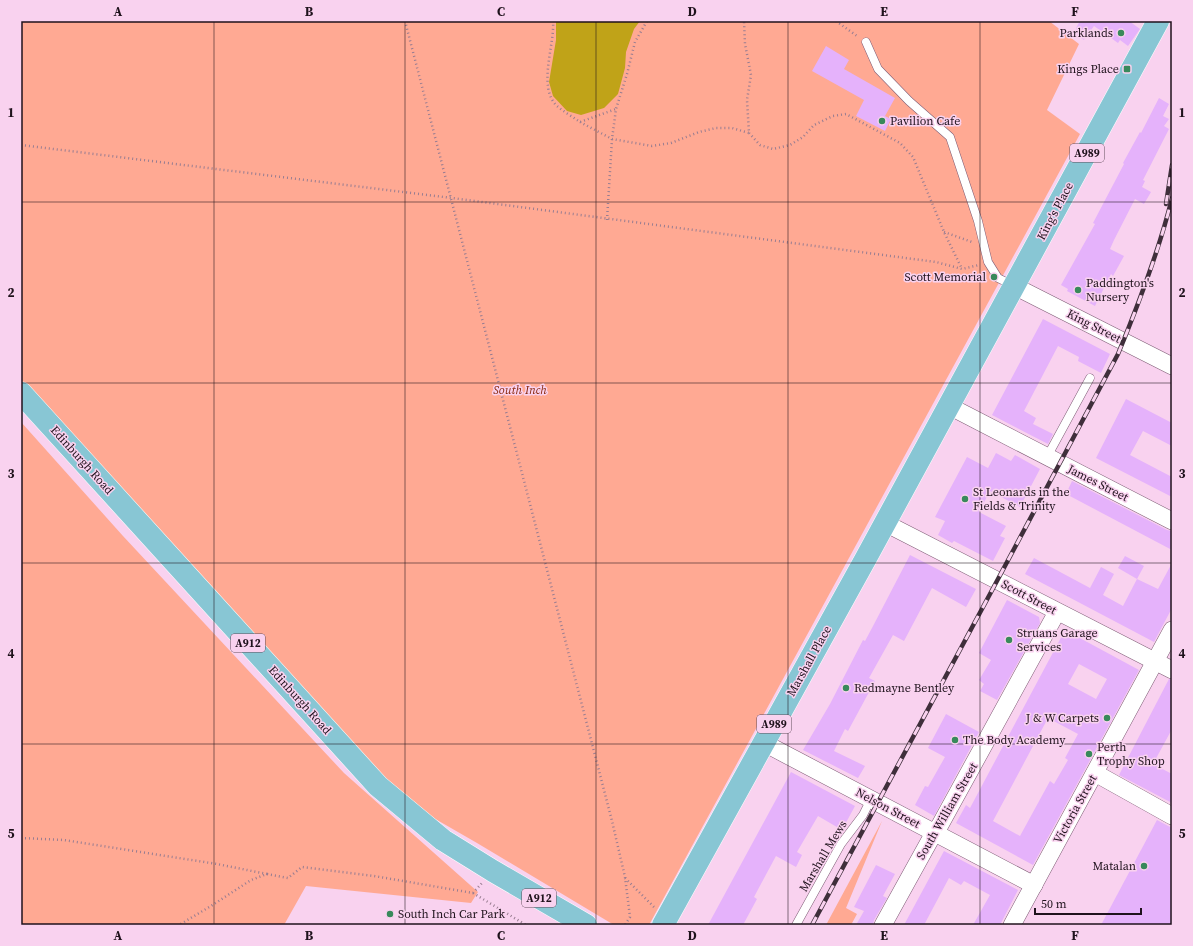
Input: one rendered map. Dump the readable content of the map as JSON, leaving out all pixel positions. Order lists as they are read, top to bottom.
{
  "streets": {
    "main road": [
      "A989",
      "King's Place",
      "Edinburgh Road",
      "A912",
      "Marshall Place"
    ],
    "street": [
      "King Street",
      "James Street",
      "Scott Street",
      "Nelson Street",
      "Victoria Street",
      "South William Street"
    ],
    "lane": ["Marshall Mews"]
  },
  "crossings": [
    ["A989", "King's Place"],
    ["A989", "James Street"],
    ["A989", "Scott Street"],
    ["A989", "Marshall Place"],
    ["King's Place", "King Street"],
    ["King's Place", "James Street"],
    ["Scott Street", "Marshall Place"],
    ["Scott Street", "Victoria Street"],
    ["Scott Street", "South William Street"],
    ["Marshall Place", "Nelson Street"],
    ["Nelson Street", "Victoria Street"],
    ["Nelson Street", "South William Street"],
    ["Nelson Street", "Marshall Mews"]
  ],
  "parks": ["South Inch"],
  "places": {
    "other": [
      "Parklands",
      "Pavilion Cafe",
      "Scott Memorial",
      "Paddington's Nursery",
      "St Leonards in the Fields & Trinity",
      "Struans Garage Services",
      "Redmayne Bentley",
      "J & W Carpets",
      "The Body Academy",
      "Perth Trophy Shop",
      "Matalan",
      "South Inch Car Park"
    ],
    "transit": ["Kings Place"]
  },
  "scale_bar": "50 m",
  "grid": {
    "columns": [
      "A",
      "B",
      "C",
      "D",
      "E",
      "F"
    ],
    "rows": [
      "1",
      "2",
      "3",
      "4",
      "5"
    ]
  }
}
